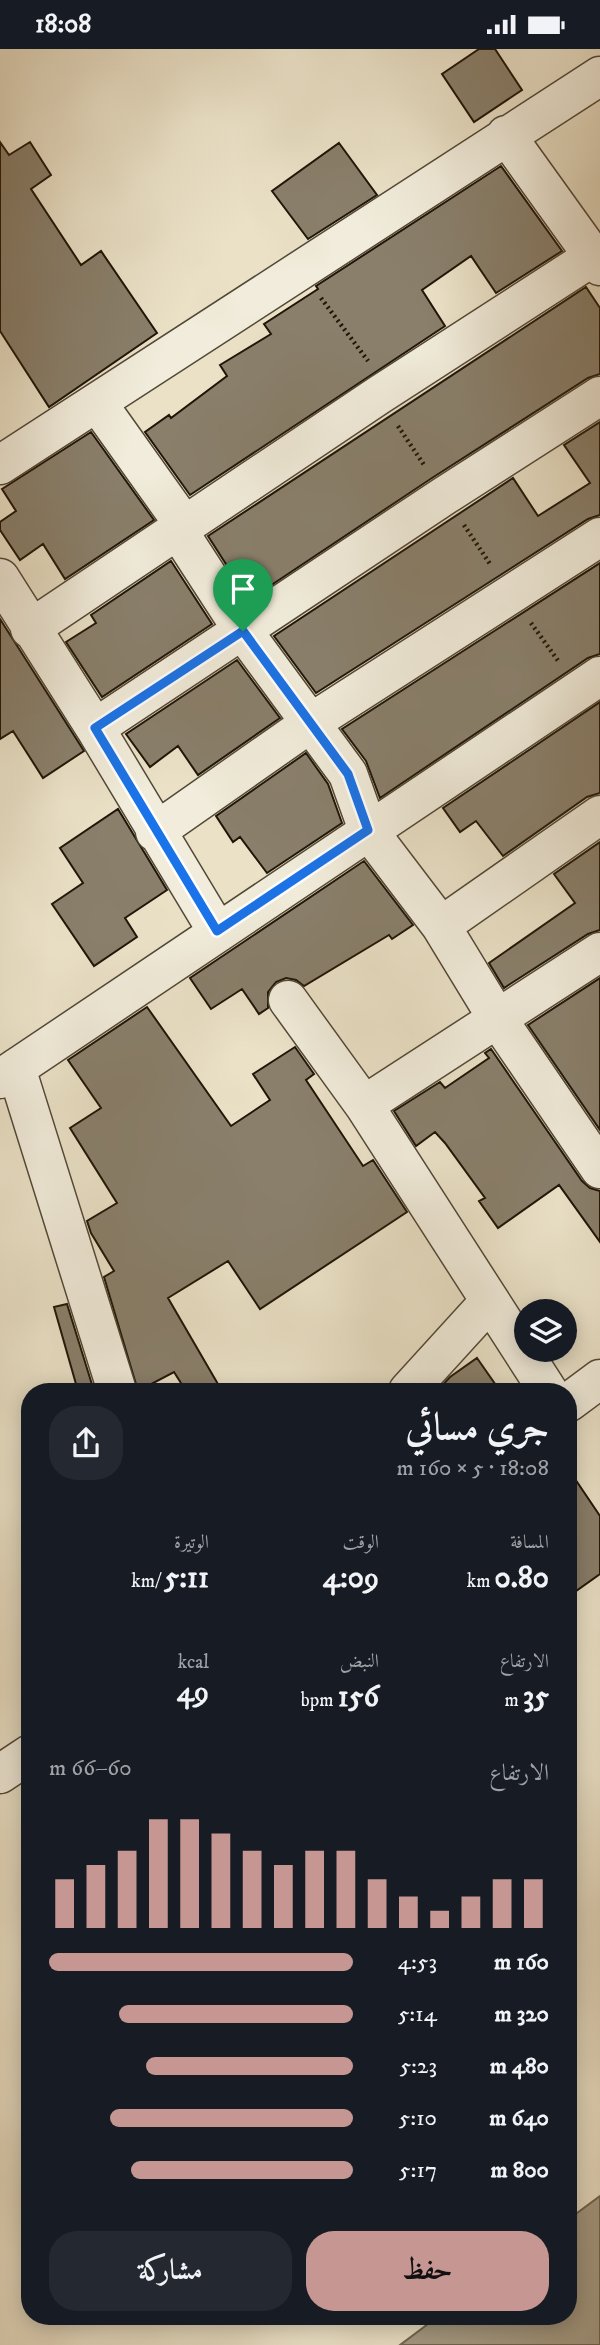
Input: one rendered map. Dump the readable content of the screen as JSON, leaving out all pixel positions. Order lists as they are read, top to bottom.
{
  "page": {
    "status": "18:08",
    "heading": ["جري مسائي", "18:08 · 5 × 160 m"],
    "stats": [
      ["المسافة", "0.80 km"],
      ["الوقت", "4:09"],
      ["الوتيرة", "5:11 /km"],
      ["الارتفاع", "35 m"],
      ["النبض", "156 bpm"],
      ["kcal", "49"]
    ],
    "chart": ["الارتفاع", "60–66 m"],
    "list": [
      {
        "name": "160 m",
        "note": "4:53"
      },
      {
        "name": "320 m",
        "note": "5:14"
      },
      {
        "name": "480 m",
        "note": "5:23"
      },
      {
        "name": "640 m",
        "note": "5:10"
      },
      {
        "name": "800 m",
        "note": "5:17"
      }
    ],
    "buttons": ["حفظ", "مشاركة"]
  }
}
